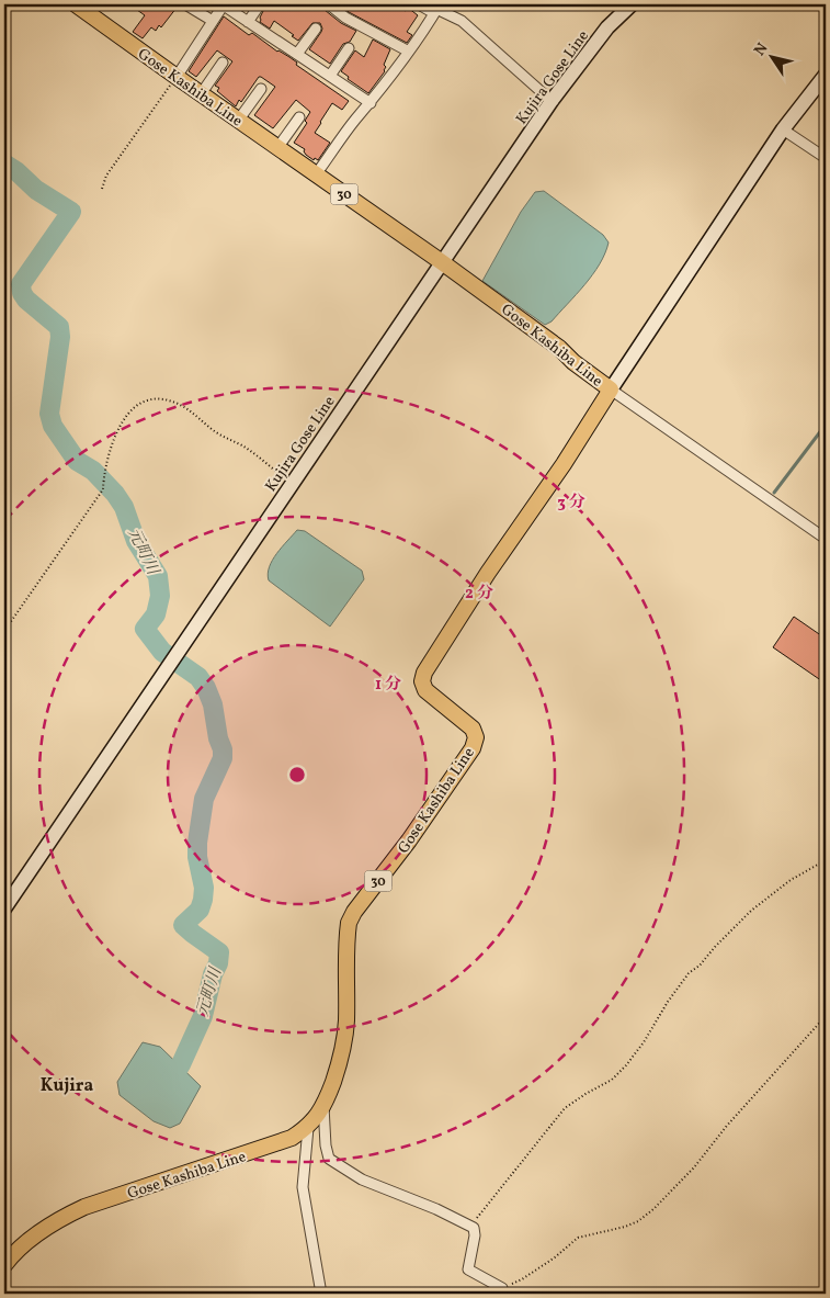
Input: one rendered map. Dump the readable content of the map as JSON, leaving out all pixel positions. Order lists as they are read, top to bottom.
{
  "streets": {
    "main road": ["Kujira Gose Line", "Gose Kashiba Line", "30"]
  },
  "crossings": [
    ["Kujira Gose Line", "Gose Kashiba Line"]
  ],
  "districts": ["Kujira"],
  "water": ["元町川"],
  "north": "top left",
  "rings": ["3 分", "2 分", "1 分"]
}
